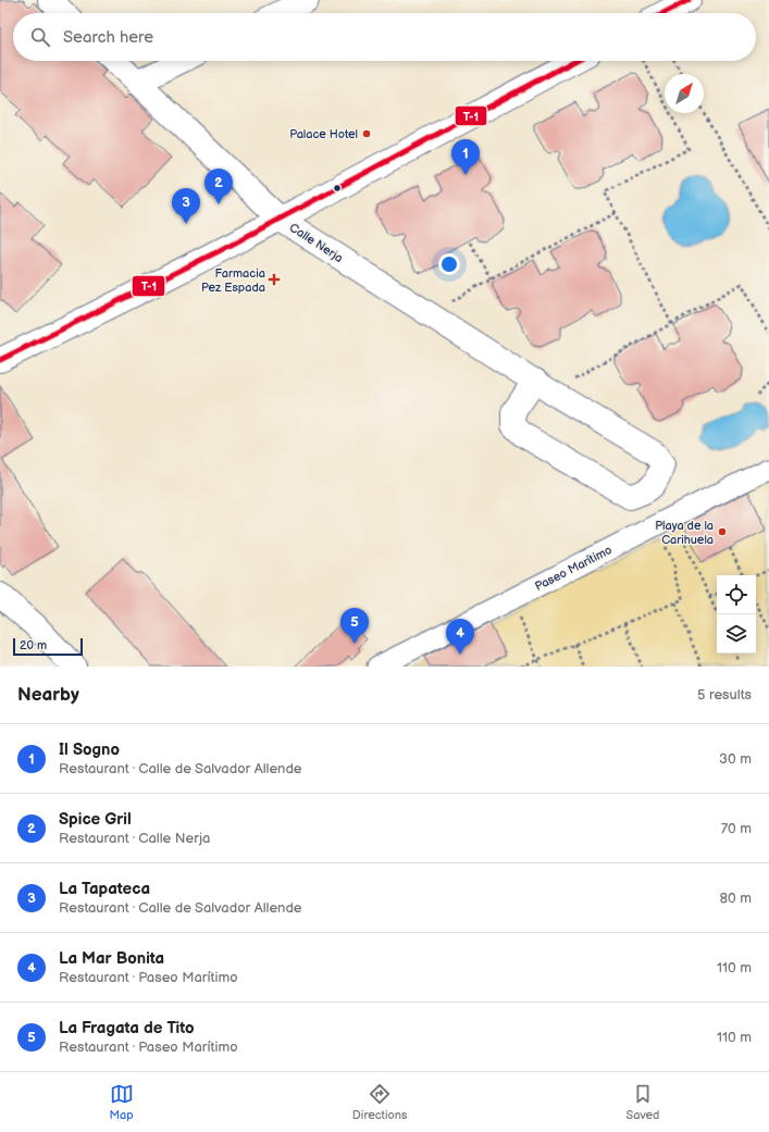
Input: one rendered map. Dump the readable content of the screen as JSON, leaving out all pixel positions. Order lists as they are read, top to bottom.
{
  "streets": {
    "street": ["Calle Nerja", "Paseo Marítimo"]
  },
  "places": {
    "other": ["Palace Hotel", "Playa de la Carihuela"],
    "health": ["Farmacia Pez Espada"]
  },
  "lines": ["transit line T-1"],
  "scale_bar": "20 m",
  "north": "top right",
  "page": {
    "search": "Search here",
    "pins": [
      "1",
      "2",
      "3",
      "5",
      "4"
    ],
    "scale": "20 m",
    "heading": ["Nearby", "5 results"],
    "list": [
      {
        "mark": "1",
        "name": "Il Sogno",
        "note": "Restaurant · Calle de Salvador Allende",
        "value": "30 m"
      },
      {
        "mark": "2",
        "name": "Spice Gril",
        "note": "Restaurant · Calle Nerja",
        "value": "70 m"
      },
      {
        "mark": "3",
        "name": "La Tapateca",
        "note": "Restaurant · Calle de Salvador Allende",
        "value": "80 m"
      },
      {
        "mark": "4",
        "name": "La Mar Bonita",
        "note": "Restaurant · Paseo Marítimo",
        "value": "110 m"
      },
      {
        "mark": "5",
        "name": "La Fragata de Tito",
        "note": "Restaurant · Paseo Marítimo",
        "value": "110 m"
      }
    ],
    "nav": ["Map", "Directions", "Saved"]
  }
}
